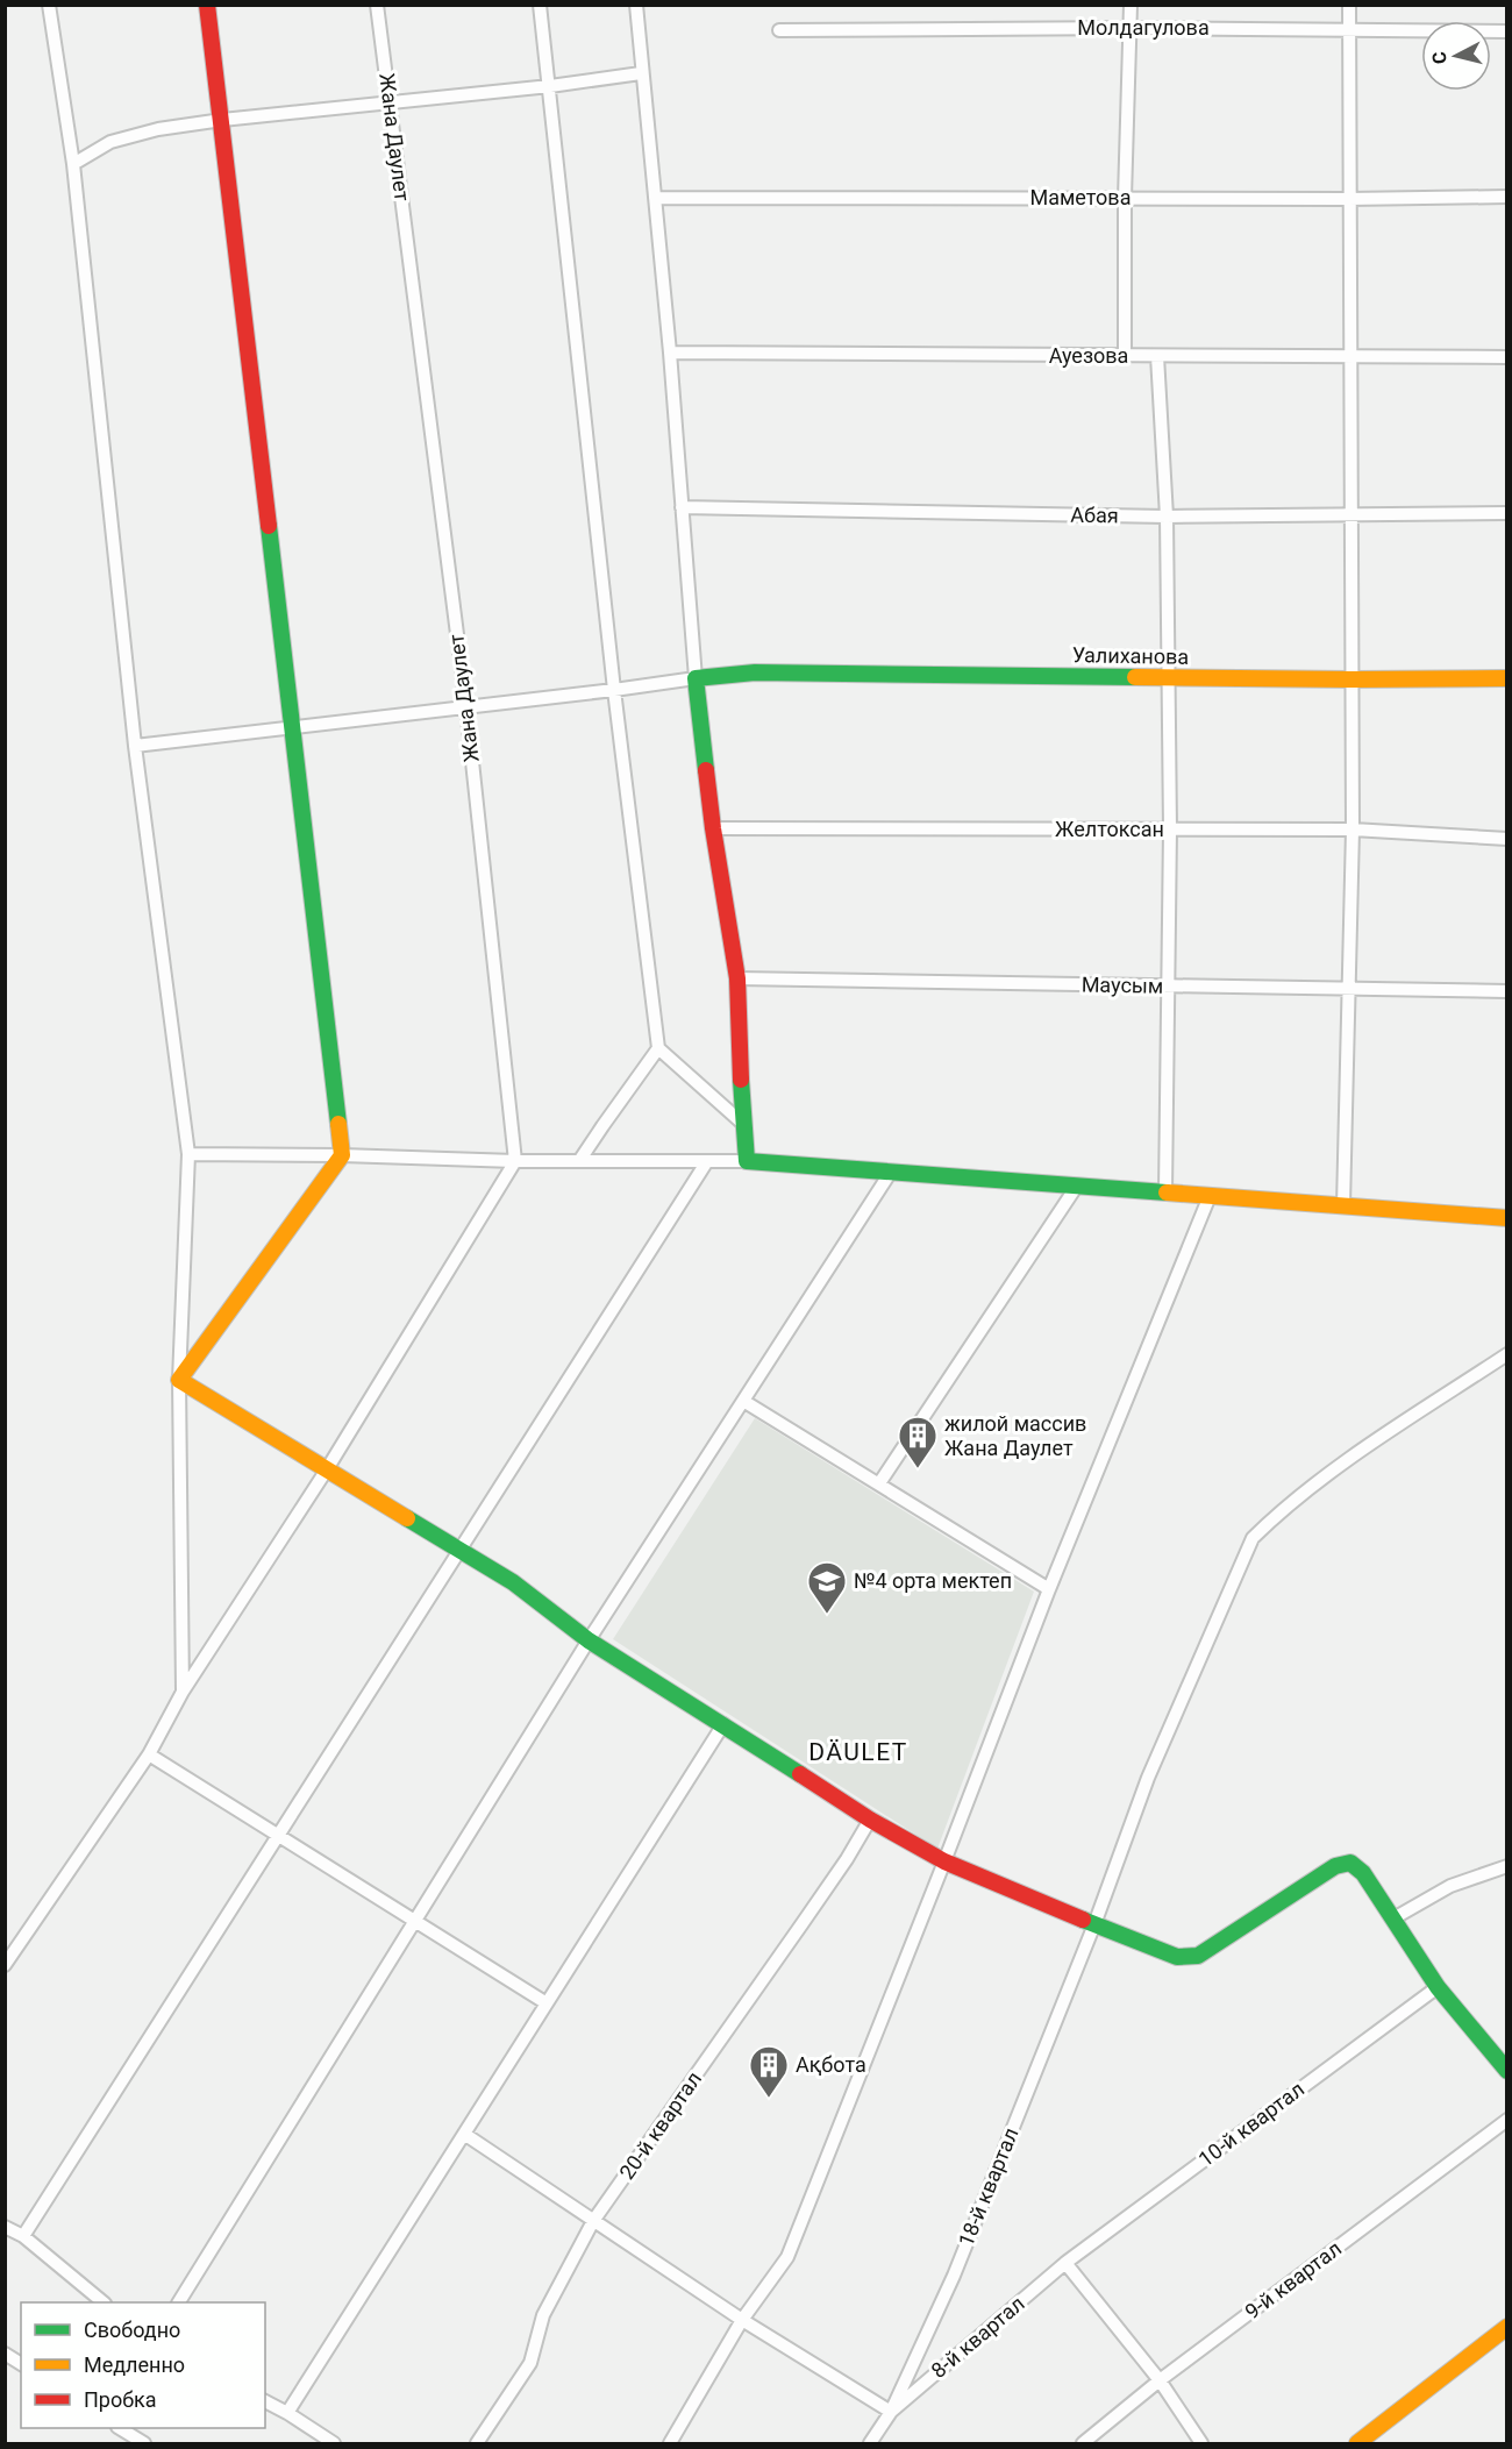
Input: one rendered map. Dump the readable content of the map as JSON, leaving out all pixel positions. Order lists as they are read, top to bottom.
{
  "streets": {
    "street": [
      "Молдагулова",
      "Жана Даулет",
      "Маметова",
      "Ауезова",
      "Абая",
      "Уалиханова",
      "Желтоксан",
      "Маусым",
      "10-й квартал",
      "20-й квартал",
      "18-й квартал",
      "9-й квартал",
      "8-й квартал"
    ]
  },
  "crossings": [
    ["10-й квартал", "8-й квартал"],
    ["18-й квартал", "8-й квартал"]
  ],
  "districts": ["DÄULET"],
  "places": {
    "building": ["жилой массив Жана Даулет", "Ақбота"],
    "school or university": ["№4 орта мектеп"]
  },
  "legend": ["Свободно", "Медленно", "Пробка"],
  "north": "left"
}
